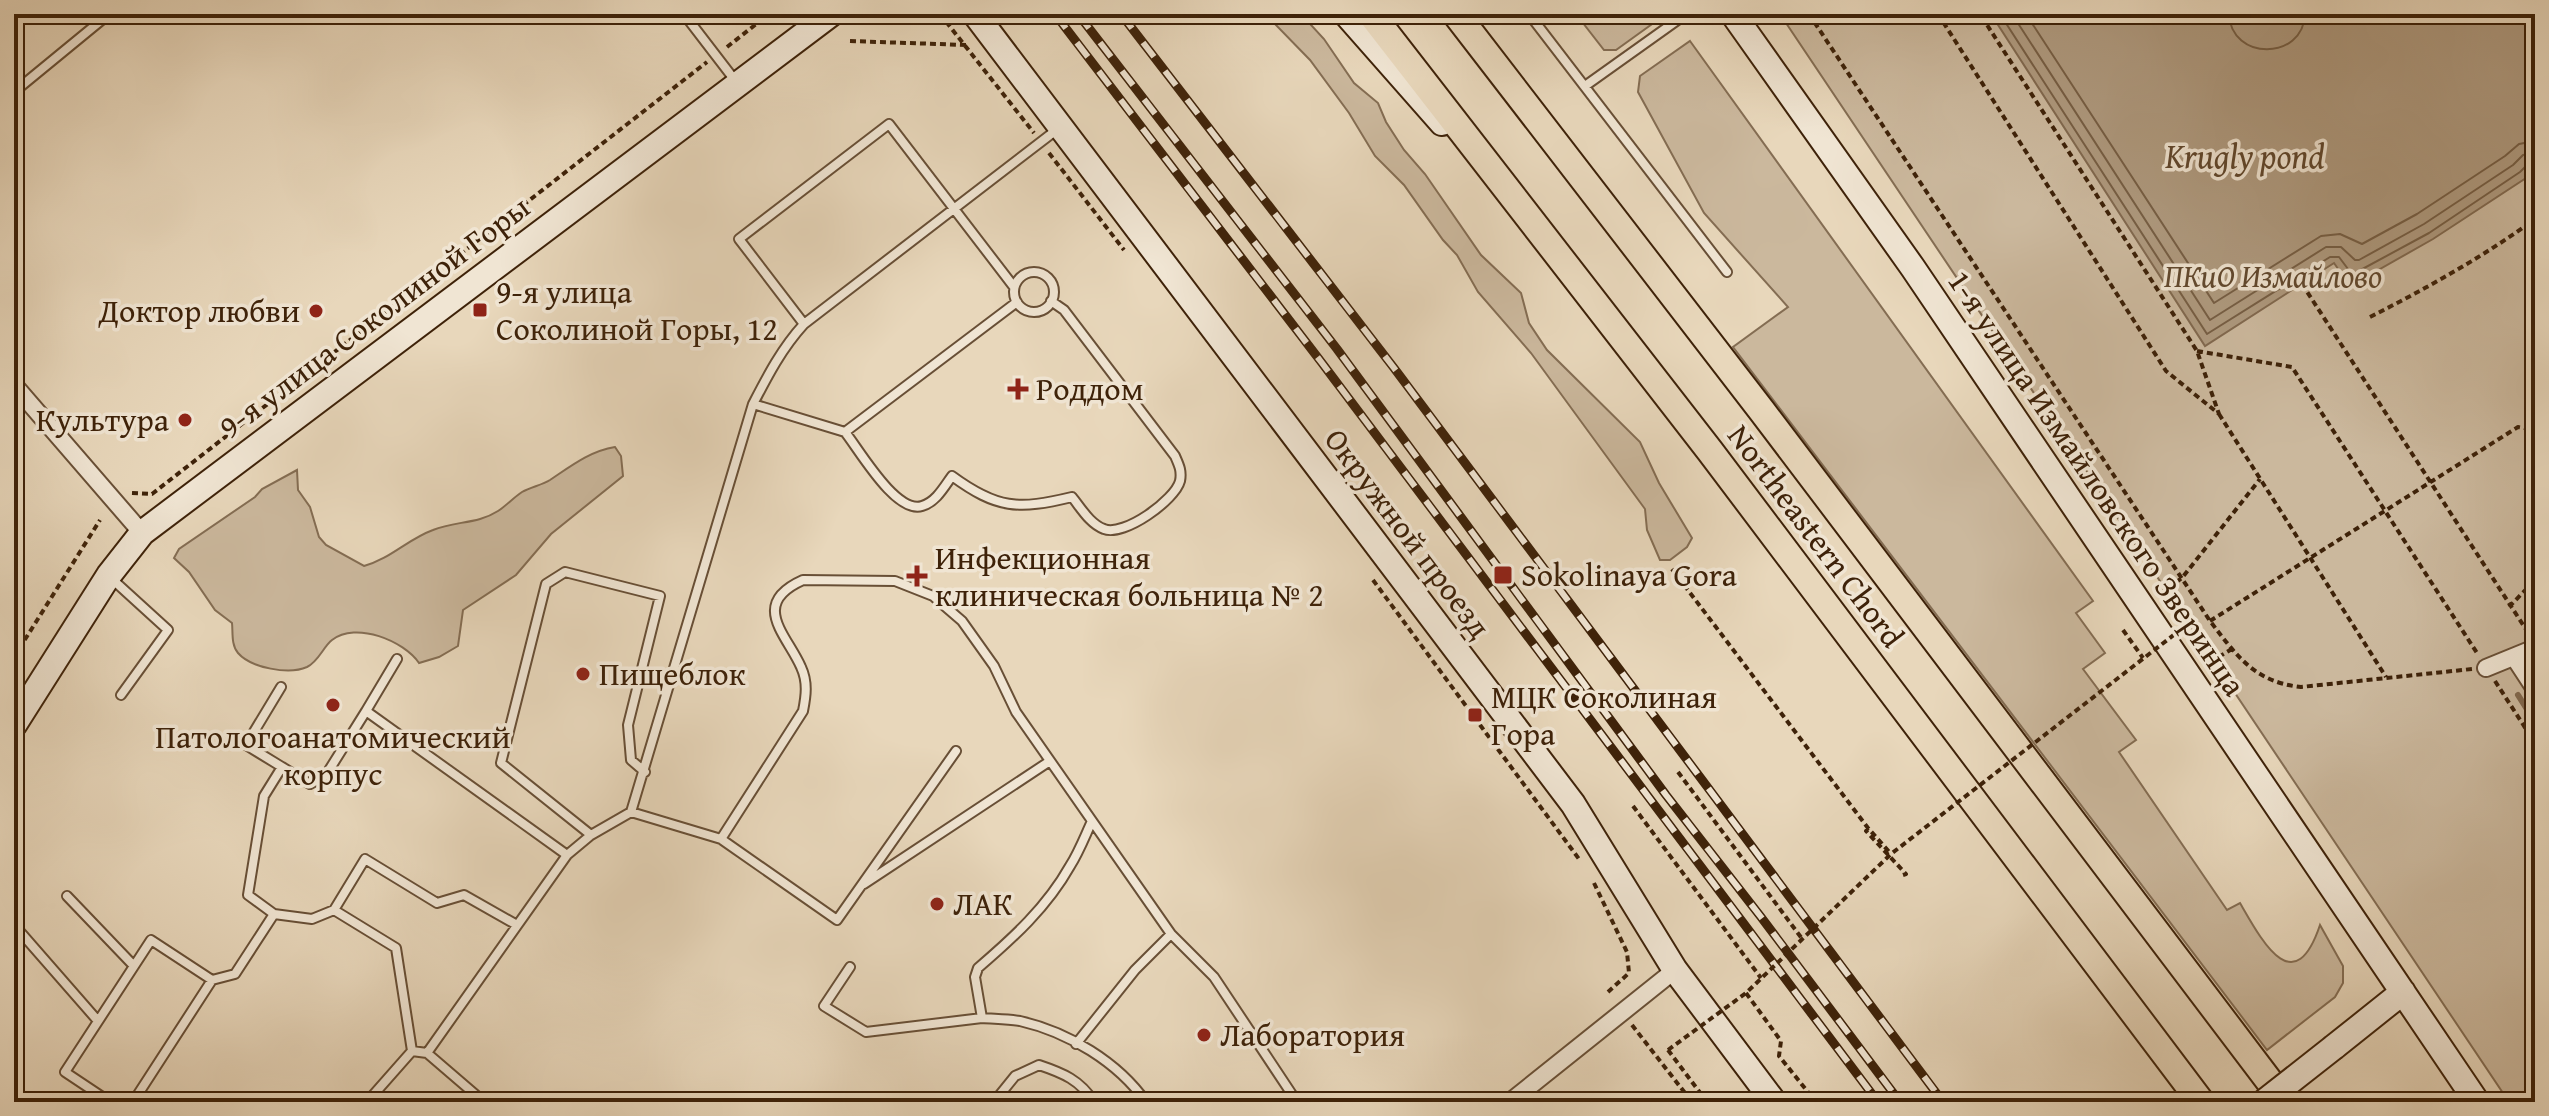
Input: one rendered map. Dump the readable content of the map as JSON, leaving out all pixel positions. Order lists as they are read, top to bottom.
{
  "streets": {
    "main road": ["Northeastern Chord"],
    "street": ["9-я улица Соколиной Горы", "1-я улица Измайловского Зверинца", "Окружной проезд"]
  },
  "water": ["Krugly pond"],
  "parks": ["ПКиО Измайлово"],
  "places": {
    "transit": ["9-я улица Соколиной Горы, 12", "Sokolinaya Gora", "МЦК Соколиная Гора"],
    "other": [
      "Доктор любви",
      "Культура",
      "Пищеблок",
      "Патологоанатомический корпус",
      "ЛАК",
      "Лаборатория"
    ],
    "health": ["Роддом", "Инфекционная клиническая больница № 2"]
  }
}
